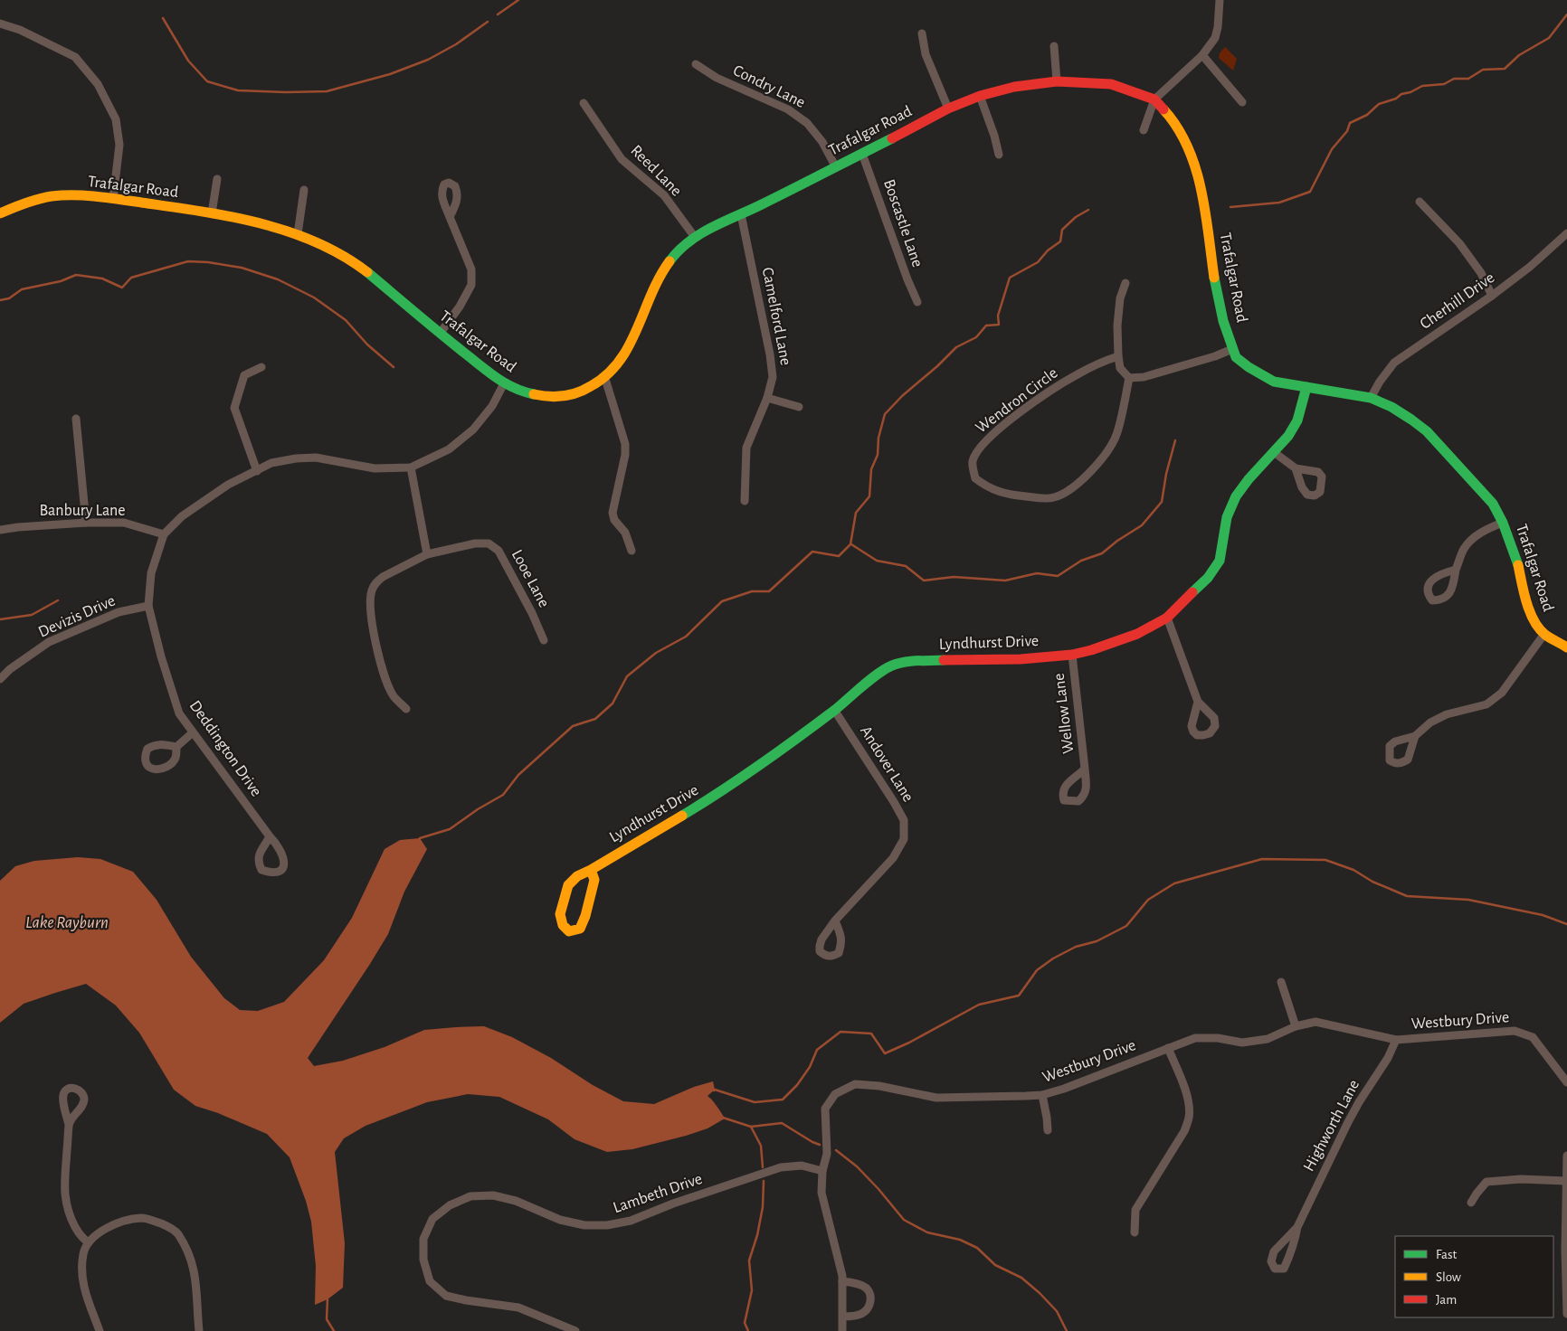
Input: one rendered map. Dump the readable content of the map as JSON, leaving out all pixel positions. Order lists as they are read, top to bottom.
{
  "streets": {
    "street": [
      "Condry Lane",
      "Trafalgar Road",
      "Reed Lane",
      "Boscastle Lane",
      "Cherhill Drive",
      "Camelford Lane",
      "Wendron Circle",
      "Banbury Lane",
      "Looe Lane",
      "Devizis Drive",
      "Lyndhurst Drive",
      "Wellow Lane",
      "Deddington Drive",
      "Andover Lane",
      "Westbury Drive",
      "Highworth Lane",
      "Lambeth Drive"
    ]
  },
  "crossings": [
    ["Condry Lane", "Trafalgar Road"],
    ["Trafalgar Road", "Reed Lane"],
    ["Trafalgar Road", "Boscastle Lane"],
    ["Trafalgar Road", "Cherhill Drive"],
    ["Trafalgar Road", "Camelford Lane"],
    ["Trafalgar Road", "Lyndhurst Drive"],
    ["Trafalgar Road", "Deddington Drive"],
    ["Banbury Lane", "Deddington Drive"],
    ["Devizis Drive", "Deddington Drive"],
    ["Lyndhurst Drive", "Wellow Lane"],
    ["Lyndhurst Drive", "Andover Lane"],
    ["Westbury Drive", "Highworth Lane"],
    ["Westbury Drive", "Lambeth Drive"]
  ],
  "water": ["Lake Rayburn"],
  "legend": ["Fast", "Slow", "Jam"]
}
